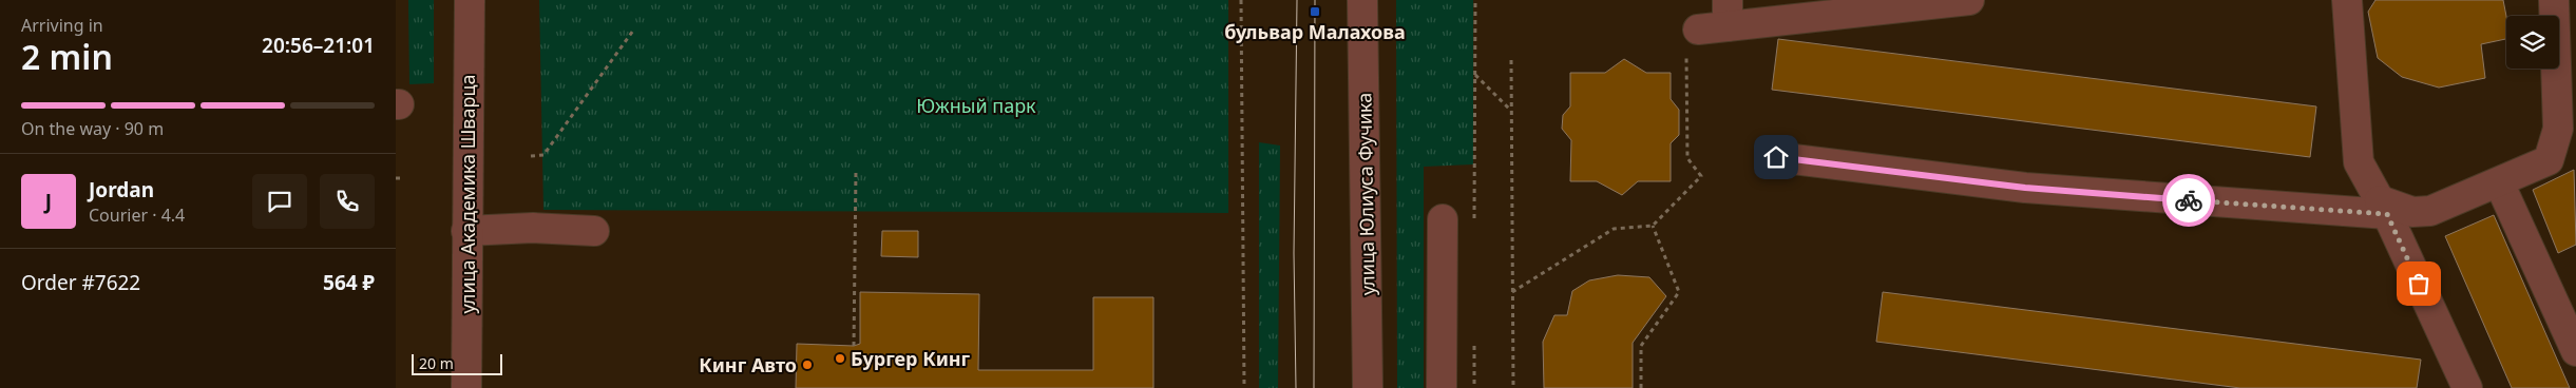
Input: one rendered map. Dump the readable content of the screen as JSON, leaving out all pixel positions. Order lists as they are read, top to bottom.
{
  "streets": {
    "street": ["улица Академика Шварца", "улица Юлиуса Фучика"]
  },
  "parks": ["Южный парк"],
  "places": {
    "transit": ["бульвар Малахова"],
    "other": ["Бургер Кинг", "Кинг Авто"]
  },
  "scale_bar": "20 m",
  "page": {
    "heading": ["2 min", "Arriving in", "20:56–21:01"],
    "panel": [
      "Jordan",
      "Courier · 4.4",
      "Order #7622",
      "564 ₽"
    ],
    "bar": "On the way · 90 m",
    "round": "J",
    "scale": "20 m"
  }
}
